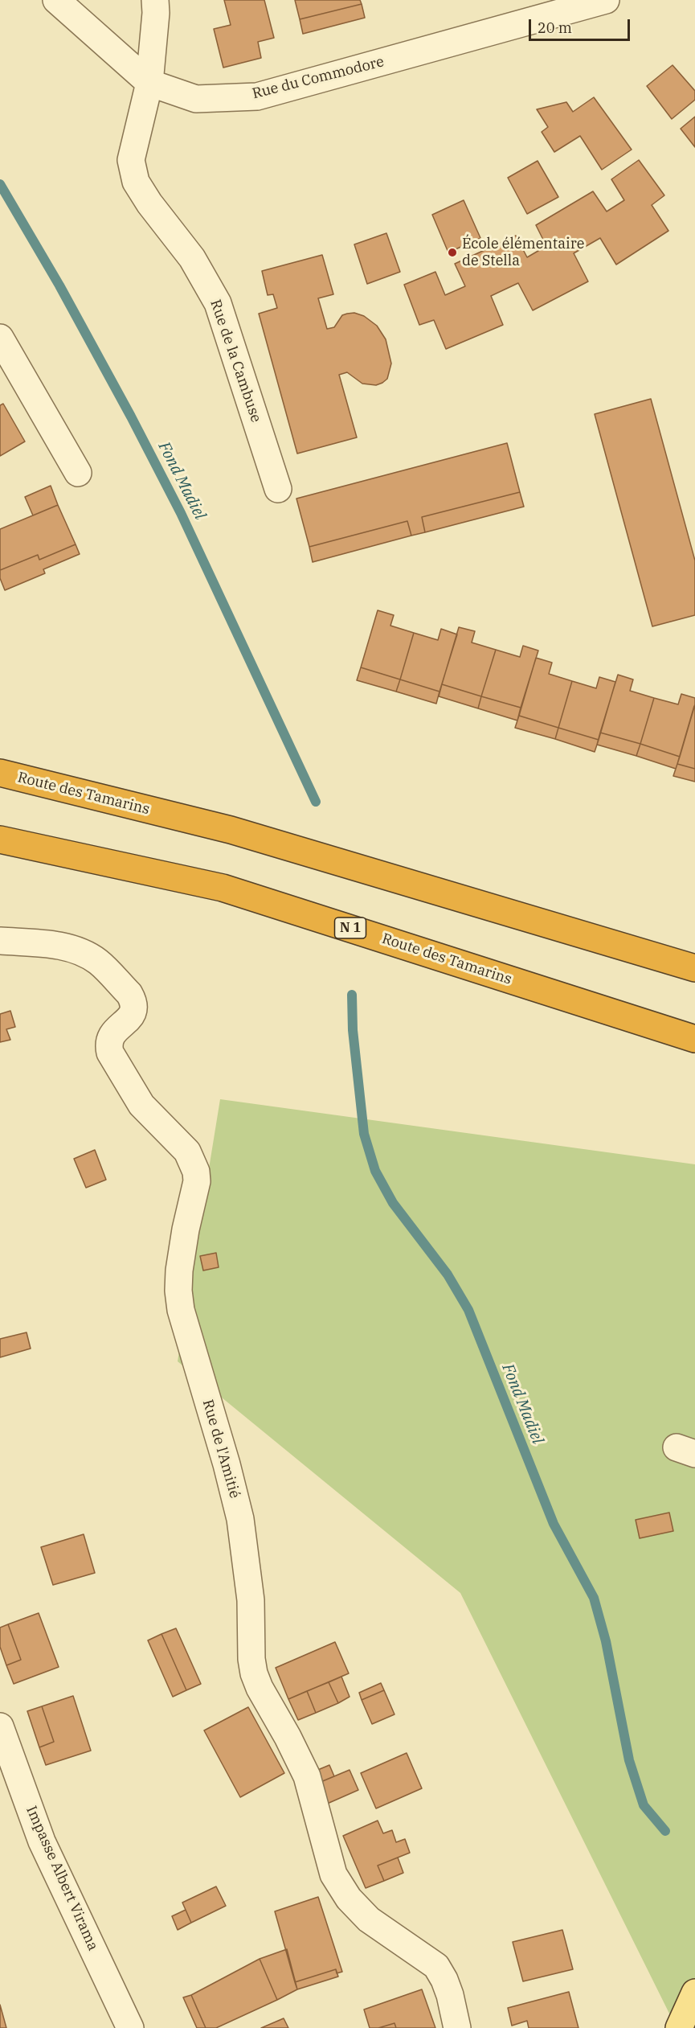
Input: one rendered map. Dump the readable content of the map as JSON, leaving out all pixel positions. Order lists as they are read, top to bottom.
{
  "streets": {
    "highway": ["Route des Tamarins", "N 1"],
    "street": [
      "Rue du Commodore",
      "Rue de la Cambuse",
      "Rue de l'Amitié",
      "Impasse Albert Virama"
    ]
  },
  "crossings": [
    ["Rue du Commodore", "Rue de la Cambuse"]
  ],
  "water": ["Fond Madiel"],
  "places": ["École élémentaire de Stella"],
  "scale_bar": "20 m"
}
